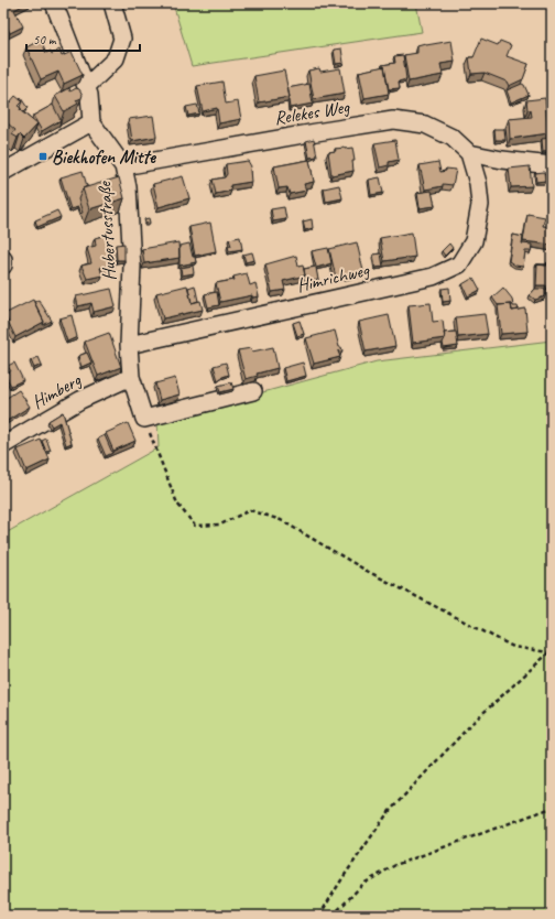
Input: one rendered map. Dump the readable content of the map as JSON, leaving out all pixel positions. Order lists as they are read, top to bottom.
{
  "streets": {
    "street": [
      "Relekes Weg",
      "Hubertusstraße",
      "Himrichweg",
      "Himberg"
    ]
  },
  "crossings": [
    ["Relekes Weg", "Hubertusstraße"],
    ["Relekes Weg", "Himrichweg"],
    ["Hubertusstraße", "Himrichweg"],
    ["Hubertusstraße", "Himberg"]
  ],
  "places": {
    "transit": ["Biekhofen Mitte"]
  },
  "scale_bar": "50 m"
}
